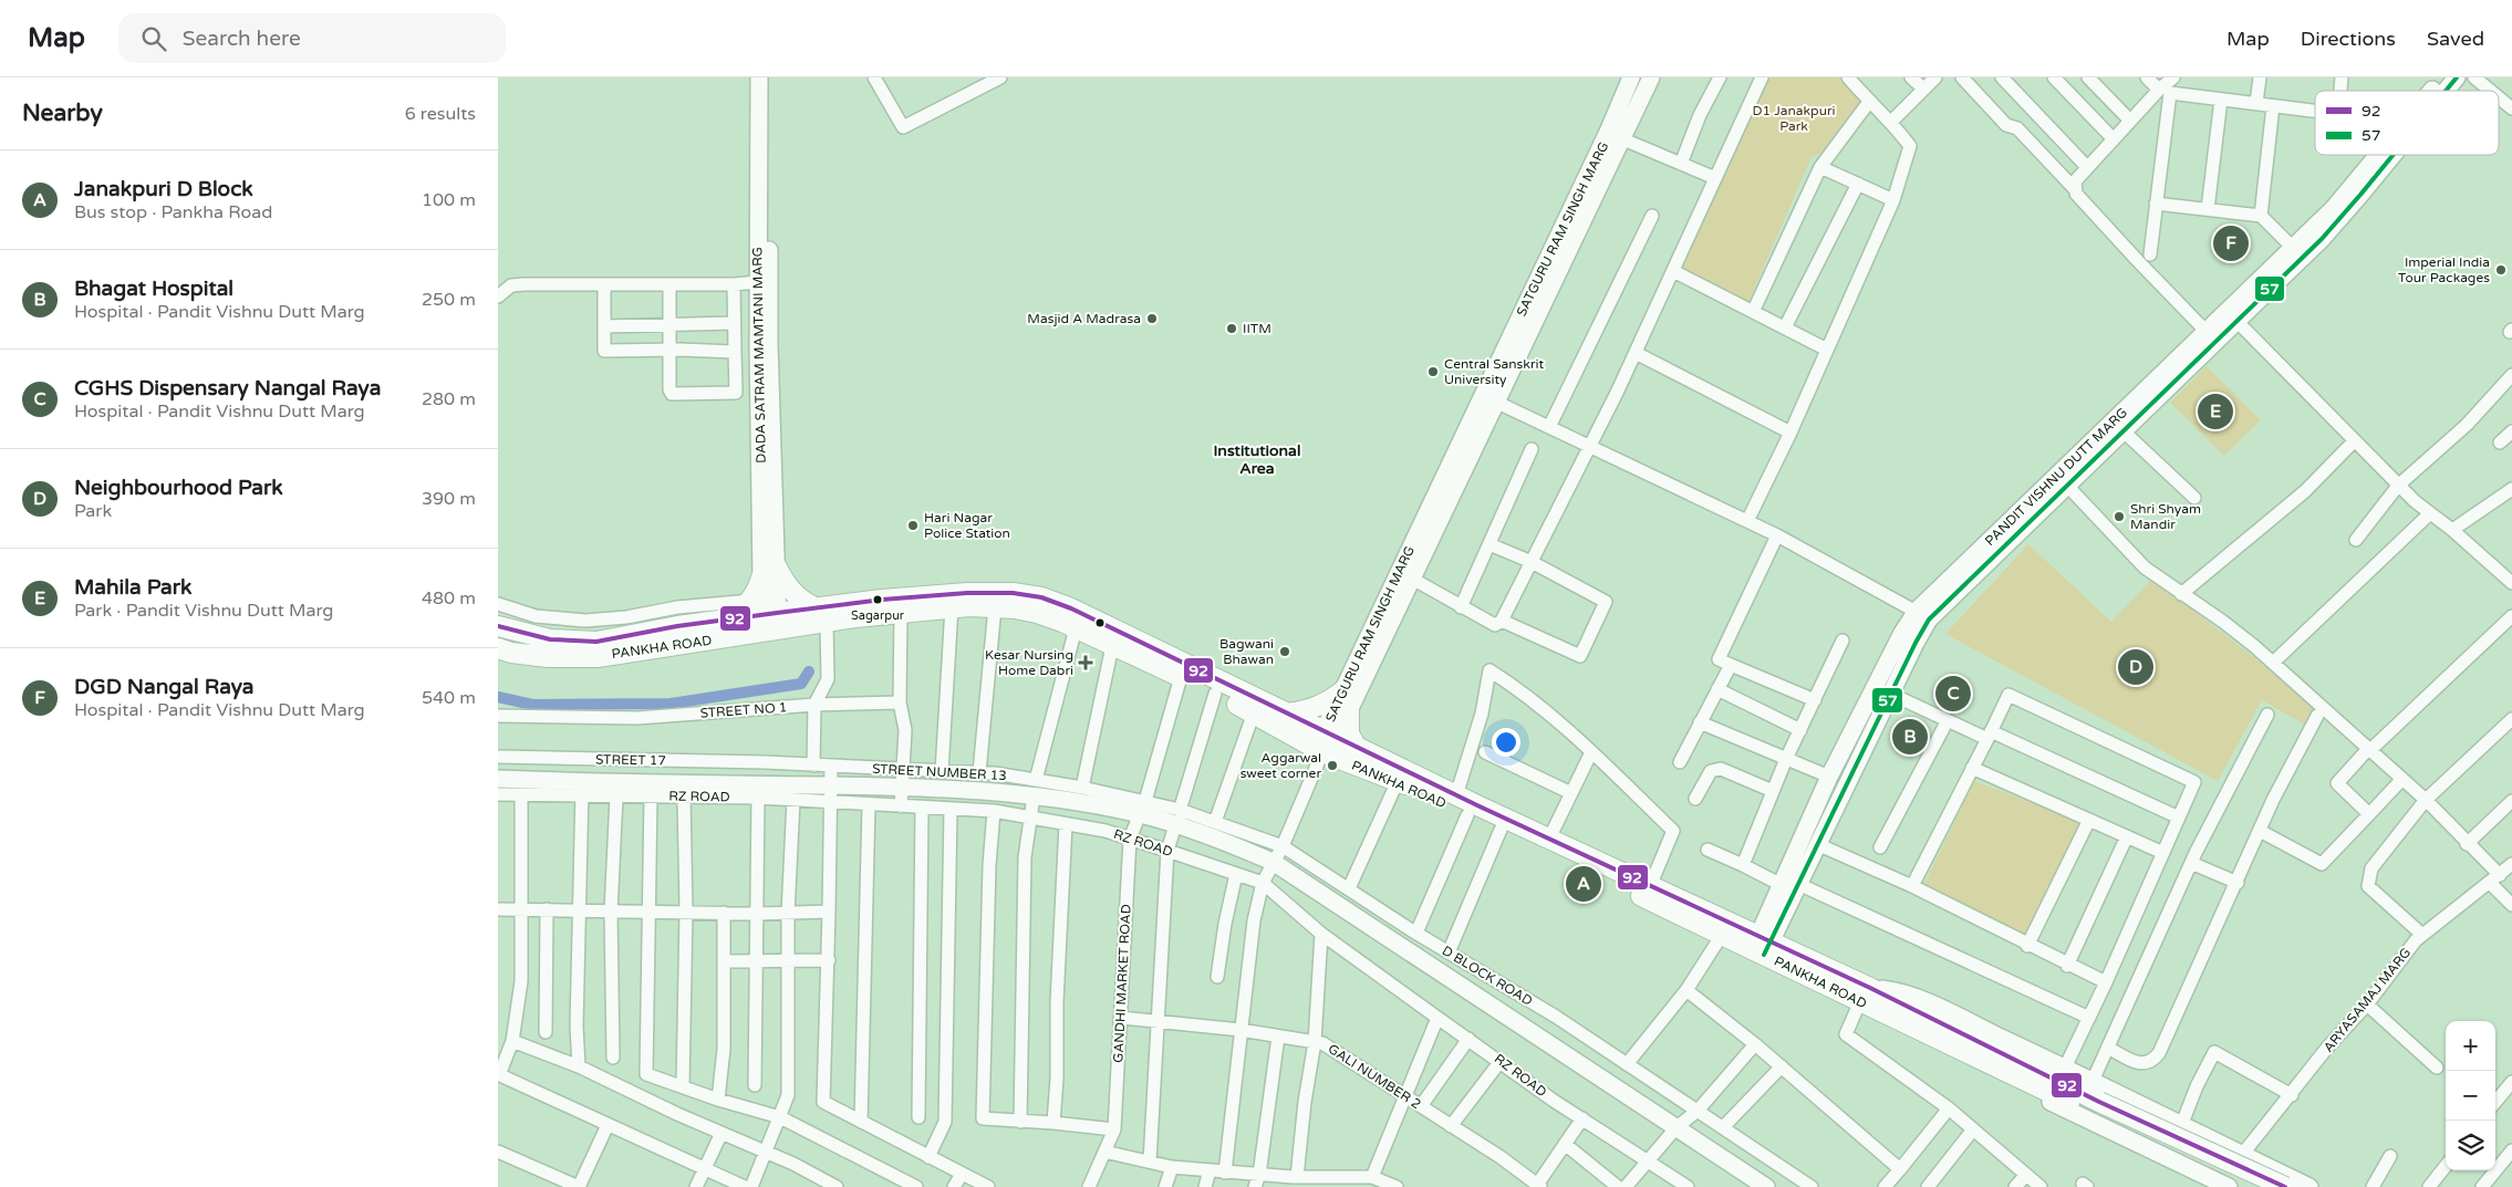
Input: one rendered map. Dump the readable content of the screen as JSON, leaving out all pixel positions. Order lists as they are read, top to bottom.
{
  "streets": {
    "main road": ["PANKHA ROAD"],
    "street": [
      "SATGURU RAM SINGH MARG",
      "DADA SATRAM MAMTANI MARG",
      "PANDIT VISHNU DUTT MARG",
      "STREET NO 1",
      "STREET 17",
      "STREET NUMBER 13",
      "RZ ROAD",
      "D BLOCK ROAD",
      "GANDHI MARKET ROAD",
      "ARYASAMAJ MARG",
      "GALI NUMBER 2"
    ]
  },
  "crossings": [
    ["SATGURU RAM SINGH MARG", "PANKHA ROAD"],
    ["DADA SATRAM MAMTANI MARG", "PANKHA ROAD"],
    ["PANDIT VISHNU DUTT MARG", "PANKHA ROAD"],
    ["PANKHA ROAD", "GANDHI MARKET ROAD"],
    ["STREET 17", "STREET NUMBER 13"],
    ["STREET NUMBER 13", "GANDHI MARKET ROAD"],
    ["RZ ROAD", "GANDHI MARKET ROAD"],
    ["GANDHI MARKET ROAD", "GALI NUMBER 2"]
  ],
  "districts": ["Institutional Area"],
  "parks": ["D1 Janakpuri Park"],
  "places": {
    "other": [
      "Imperial India Tour Packages",
      "Masjid A Madrasa",
      "IITM",
      "Central Sanskrit University",
      "Shri Shyam Mandir",
      "Hari Nagar Police Station",
      "Sagarpur",
      "Bagwani Bhawan",
      "Aggarwal sweet corner"
    ],
    "health": ["Kesar Nursing Home Dabri"]
  },
  "lines": ["transit line 57", "transit line 92"],
  "legend": ["92", "57"],
  "page": {
    "header": "Map",
    "search": "Search here",
    "nav": ["Map", "Directions", "Saved"],
    "heading": ["Nearby", "6 results"],
    "list": [
      {
        "mark": "A",
        "name": "Janakpuri D Block",
        "note": "Bus stop · Pankha Road",
        "value": "100 m"
      },
      {
        "mark": "B",
        "name": "Bhagat Hospital",
        "note": "Hospital · Pandit Vishnu Dutt Marg",
        "value": "250 m"
      },
      {
        "mark": "C",
        "name": "CGHS Dispensary Nangal Raya",
        "note": "Hospital · Pandit Vishnu Dutt Marg",
        "value": "280 m"
      },
      {
        "mark": "D",
        "name": "Neighbourhood Park",
        "note": "Park",
        "value": "390 m"
      },
      {
        "mark": "E",
        "name": "Mahila Park",
        "note": "Park · Pandit Vishnu Dutt Marg",
        "value": "480 m"
      },
      {
        "mark": "F",
        "name": "DGD Nangal Raya",
        "note": "Hospital · Pandit Vishnu Dutt Marg",
        "value": "540 m"
      }
    ],
    "pins": [
      "F",
      "E",
      "D",
      "C",
      "B",
      "A"
    ],
    "map_buttons": ["+", "−"]
  }
}
